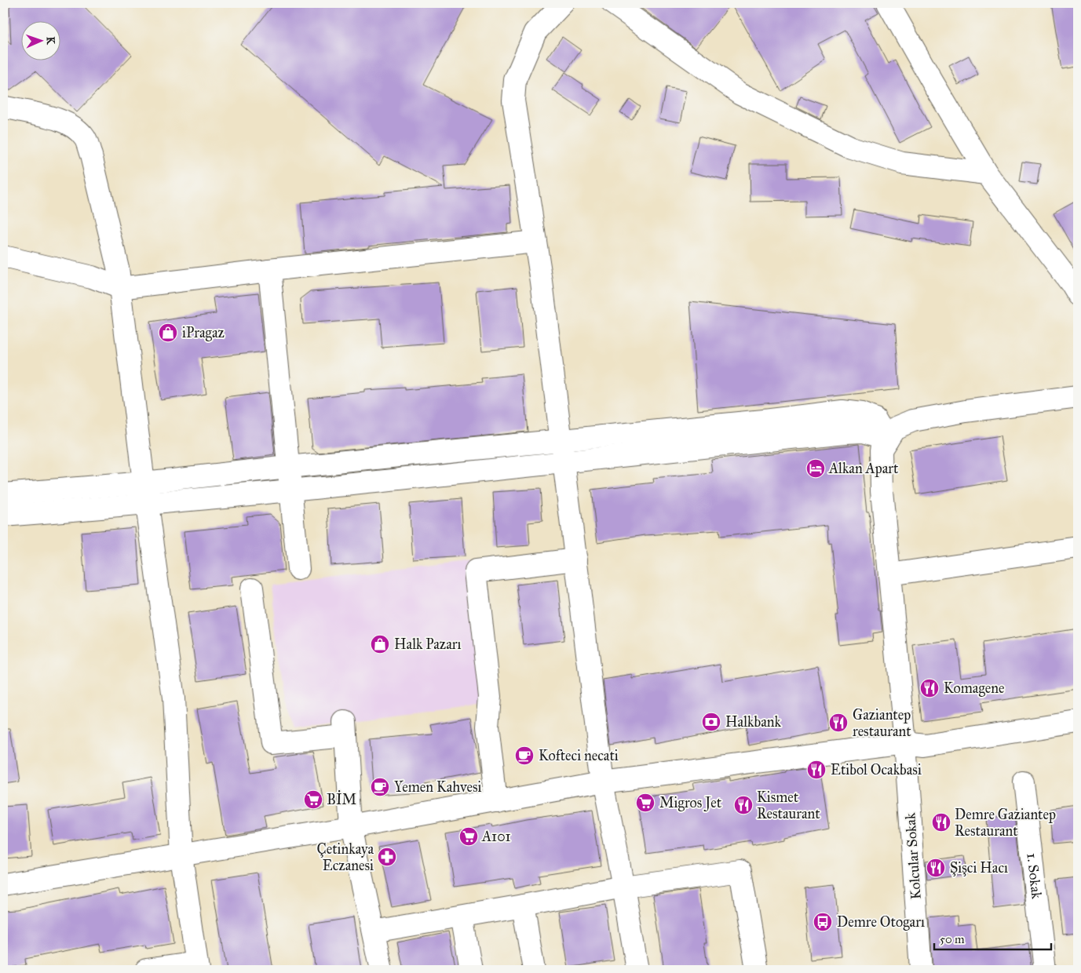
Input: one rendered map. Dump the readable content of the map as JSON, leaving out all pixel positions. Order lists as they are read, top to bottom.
{
  "streets": {
    "street": ["Kolcular Sokak", "1. Sokak"]
  },
  "places": {
    "shop": ["iPragaz", "Halk Pazarı"],
    "hotel": ["Alkan Apart"],
    "restaurant": [
      "Komagene",
      "Gaziantep restaurant",
      "Etibol Ocakbasi",
      "Kismet Restaurant",
      "Demre Gaziantep Restaurant",
      "Şişci Hacı"
    ],
    "bank": ["Halkbank"],
    "cafe": ["Kofteci necati", "Yemen Kahvesi"],
    "supermarket": ["BİM", "Migros Jet", "A101"],
    "pharmacy": ["Çetinkaya Eczanesi"],
    "bus stop": ["Demre Otogarı"]
  },
  "scale_bar": "50 m",
  "north": "right"
}
